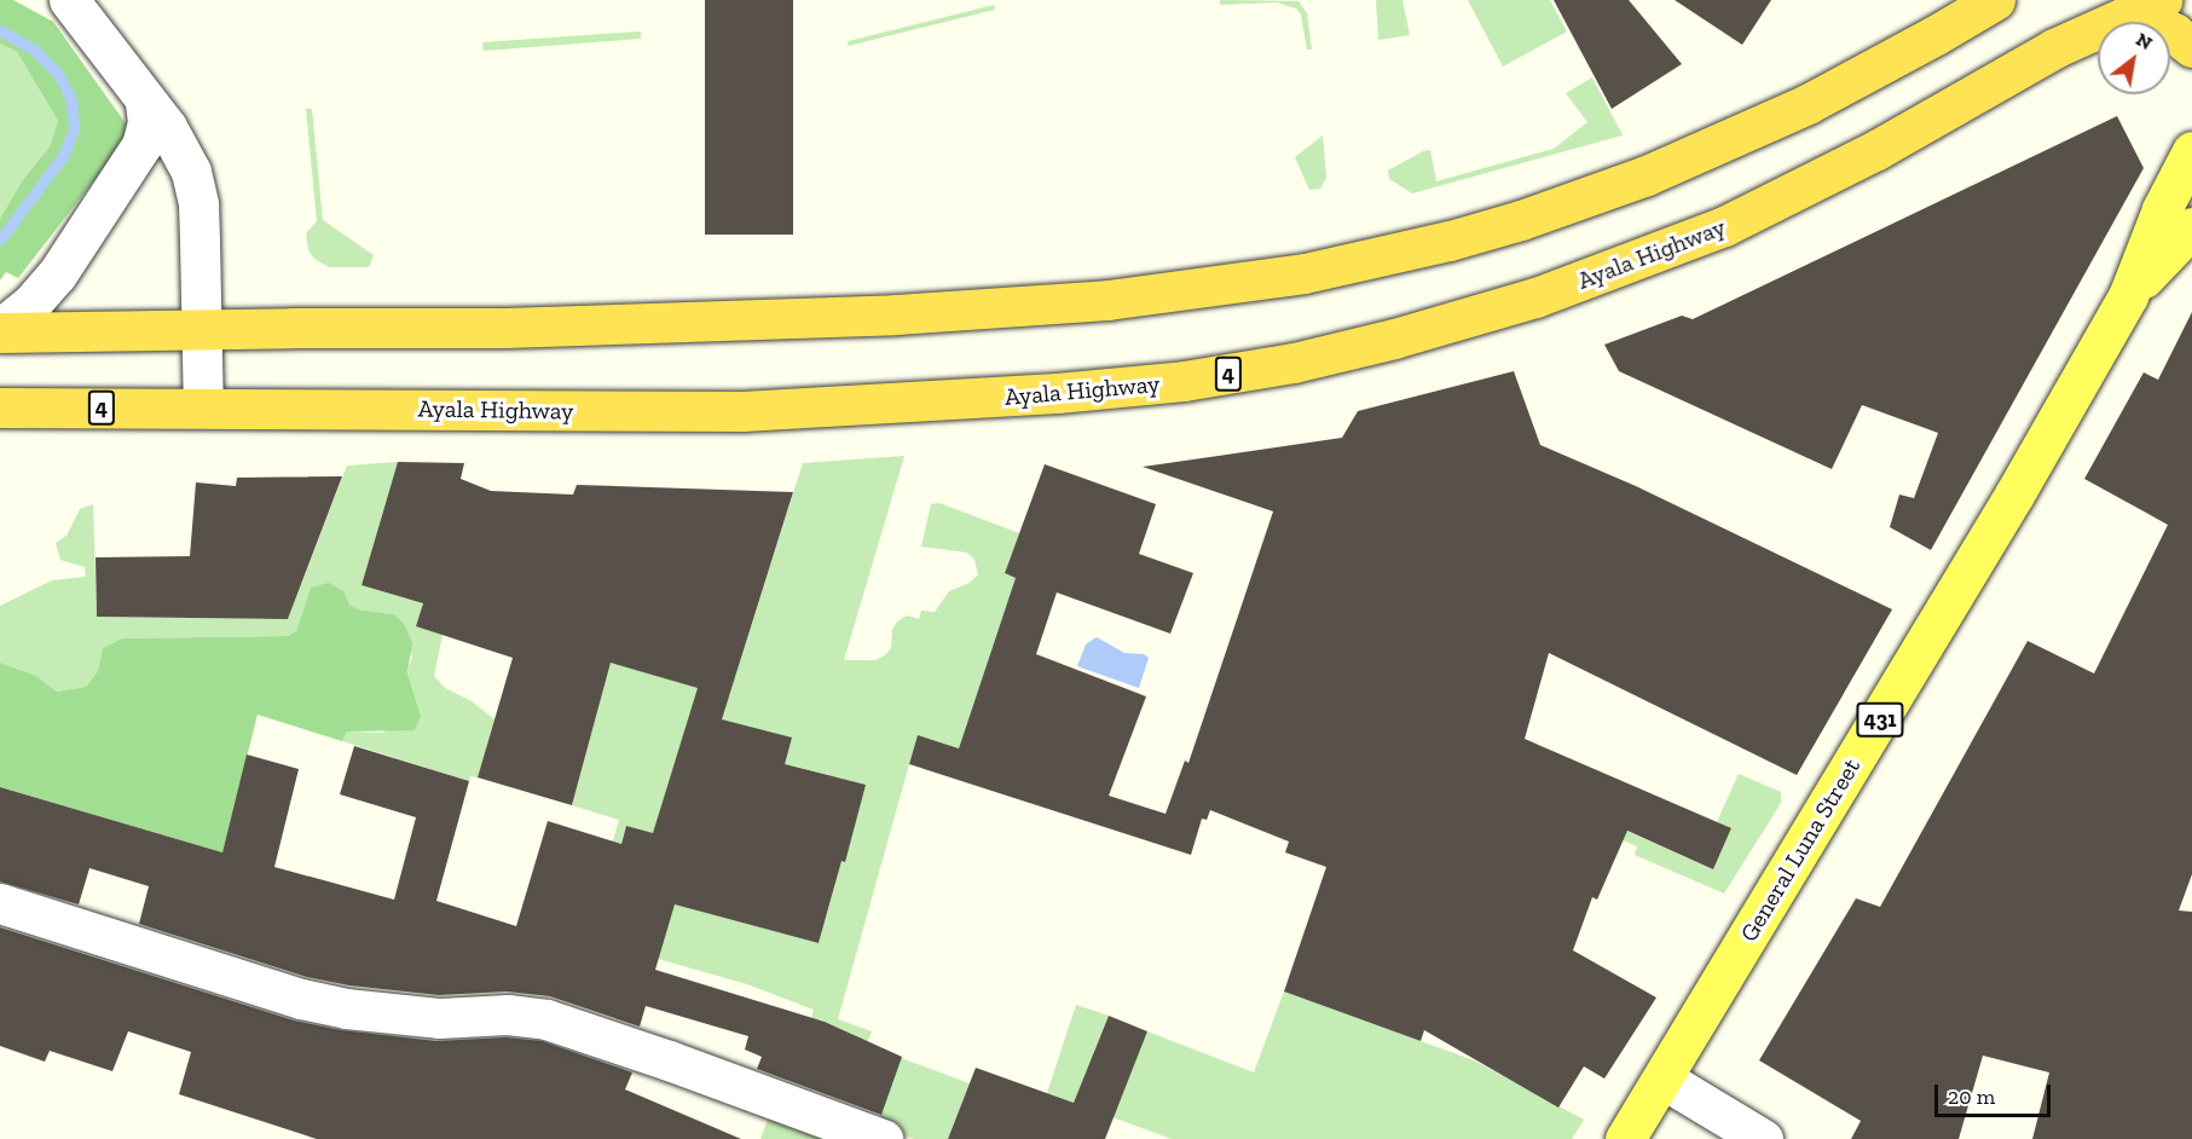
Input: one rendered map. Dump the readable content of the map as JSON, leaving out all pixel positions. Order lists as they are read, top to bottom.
{
  "streets": {
    "highway": ["Ayala Highway", "4"],
    "main road": ["431", "General Luna Street"]
  },
  "crossings": [
    ["Ayala Highway", "4"]
  ],
  "scale_bar": "20 m",
  "north": "top right"
}
